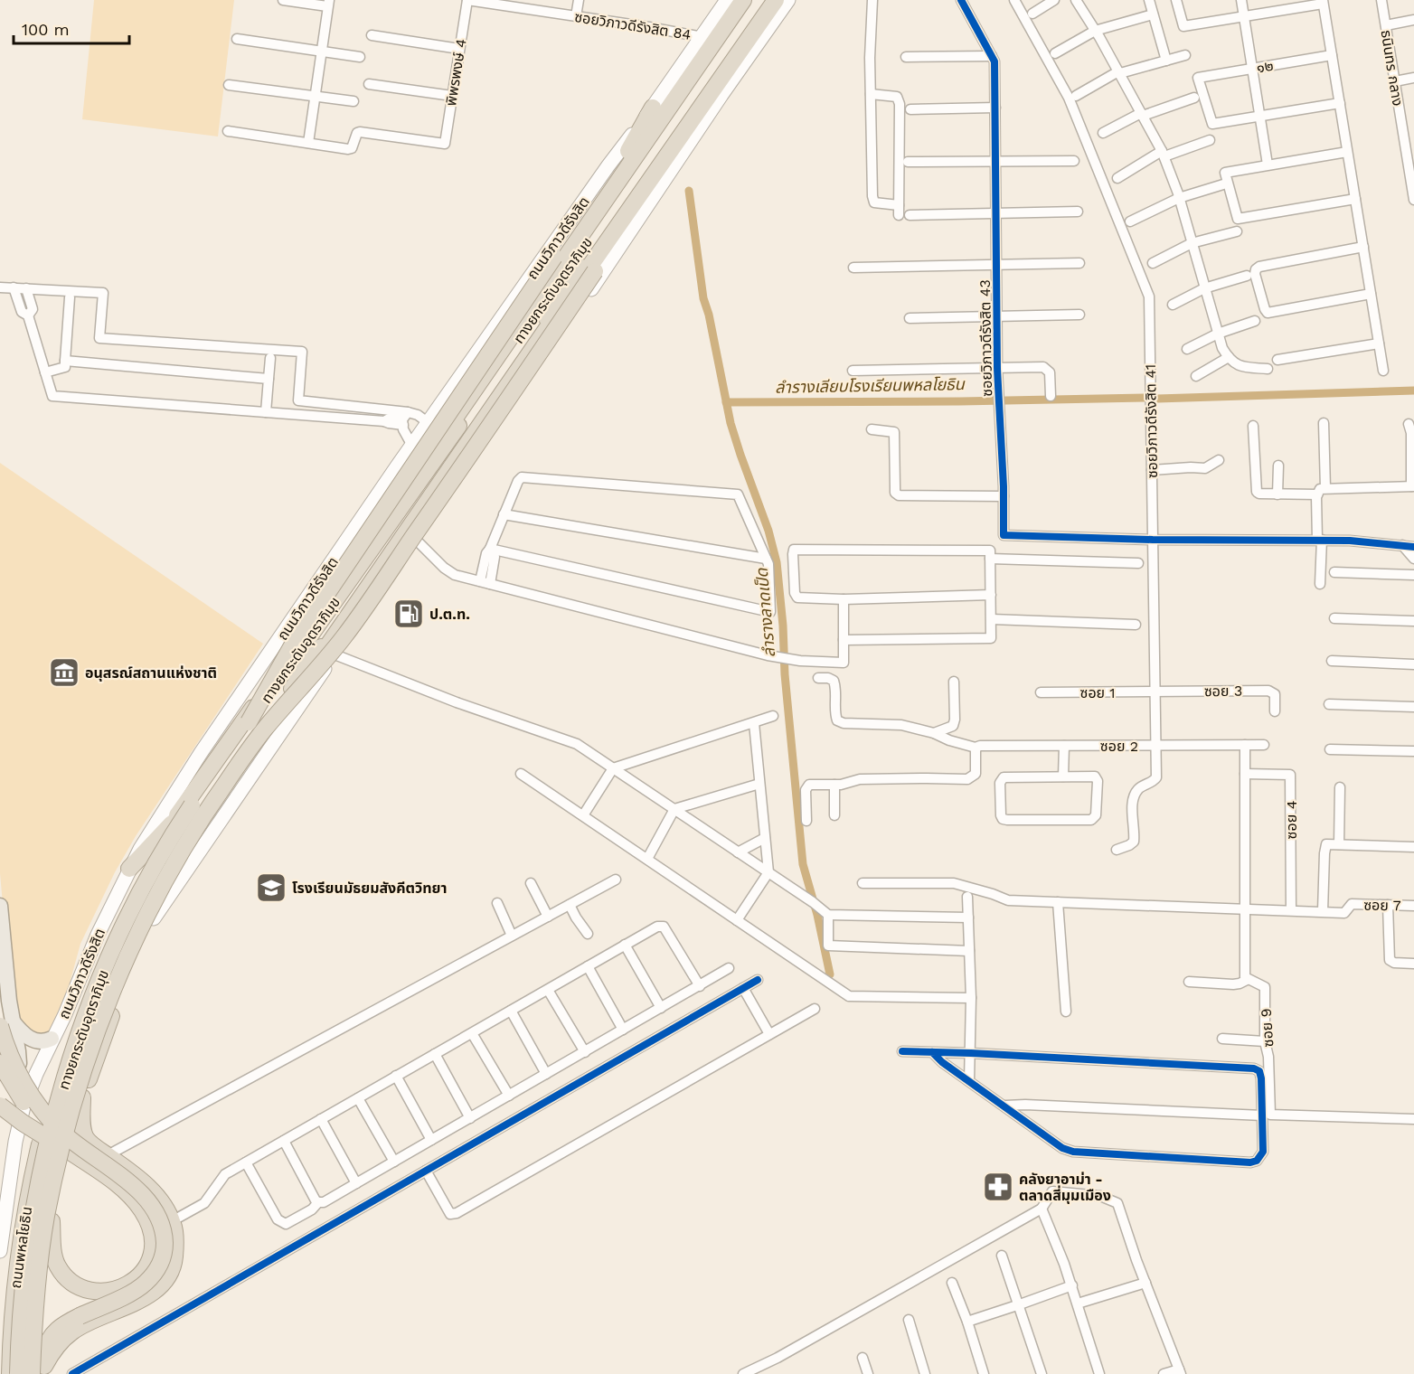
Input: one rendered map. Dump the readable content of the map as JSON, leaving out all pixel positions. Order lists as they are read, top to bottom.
{
  "streets": {
    "highway": ["ถนนวิภาวดีรังสิต", "ทางยกระดับอุตราภิมุข", "ถนนพหลโยธิน"],
    "street": [
      "ซอยวิภาวดีรังสิต 84",
      "๑๒",
      "ธนินทร กลาง",
      "พิพรพงษ์ 4",
      "ซอยวิภาวดีรังสิต 43",
      "ซอยวิภาวดีรังสิต 41",
      "ซอย 3",
      "ซอย 1",
      "ซอย 2",
      "ซอย 4",
      "ซอย 7",
      "ซอย 9"
    ]
  },
  "crossings": [
    ["ซอยวิภาวดีรังสิต 84", "พิพรพงษ์ 4"],
    ["ซอยวิภาวดีรังสิต 84", "ถนนวิภาวดีรังสิต"],
    ["ถนนวิภาวดีรังสิต", "ถนนพหลโยธิน"],
    ["ทางยกระดับอุตราภิมุข", "ถนนพหลโยธิน"],
    ["ซอยวิภาวดีรังสิต 43", "ซอยวิภาวดีรังสิต 41"],
    ["ซอยวิภาวดีรังสิต 41", "ซอย 3"],
    ["ซอยวิภาวดีรังสิต 41", "ซอย 1"],
    ["ซอยวิภาวดีรังสิต 41", "ซอย 2"],
    ["ซอย 3", "ซอย 1"]
  ],
  "water": ["ลำรางเลียบโรงเรียนพหลโยธิน", "ลำรางลาดเป็ด"],
  "places": {
    "fuel station": ["ป.ต.ท."],
    "museum": ["อนุสรณ์สถานแห่งชาติ"],
    "school or university": ["โรงเรียนมัธยมสังคีตวิทยา"],
    "pharmacy": ["คลังยาอาม่า - ตลาดสี่มุมเมือง"]
  },
  "scale_bar": "100 m"
}
